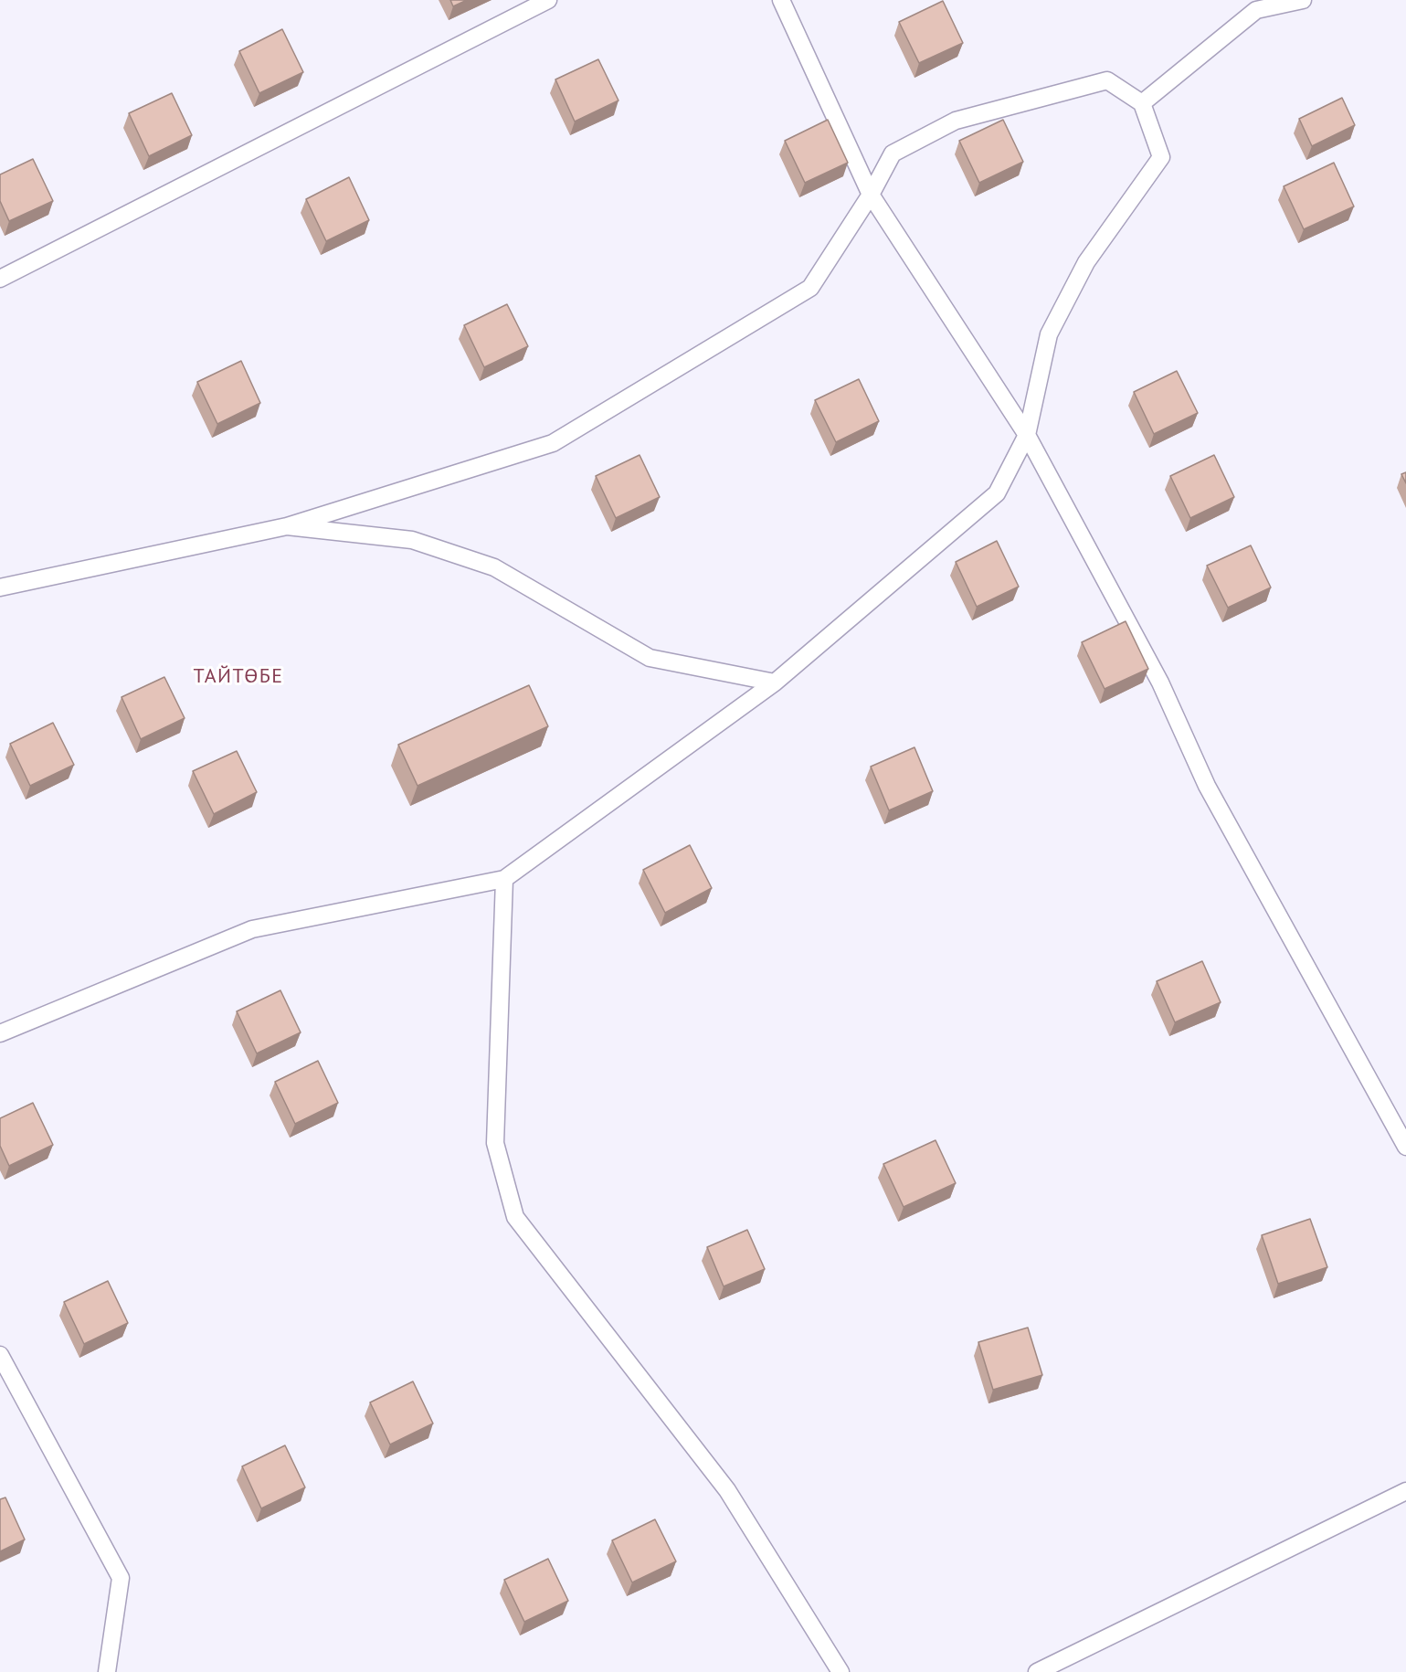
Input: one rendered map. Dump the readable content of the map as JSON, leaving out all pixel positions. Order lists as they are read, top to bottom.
{
  "districts": ["ТАЙТӨБЕ"]
}
